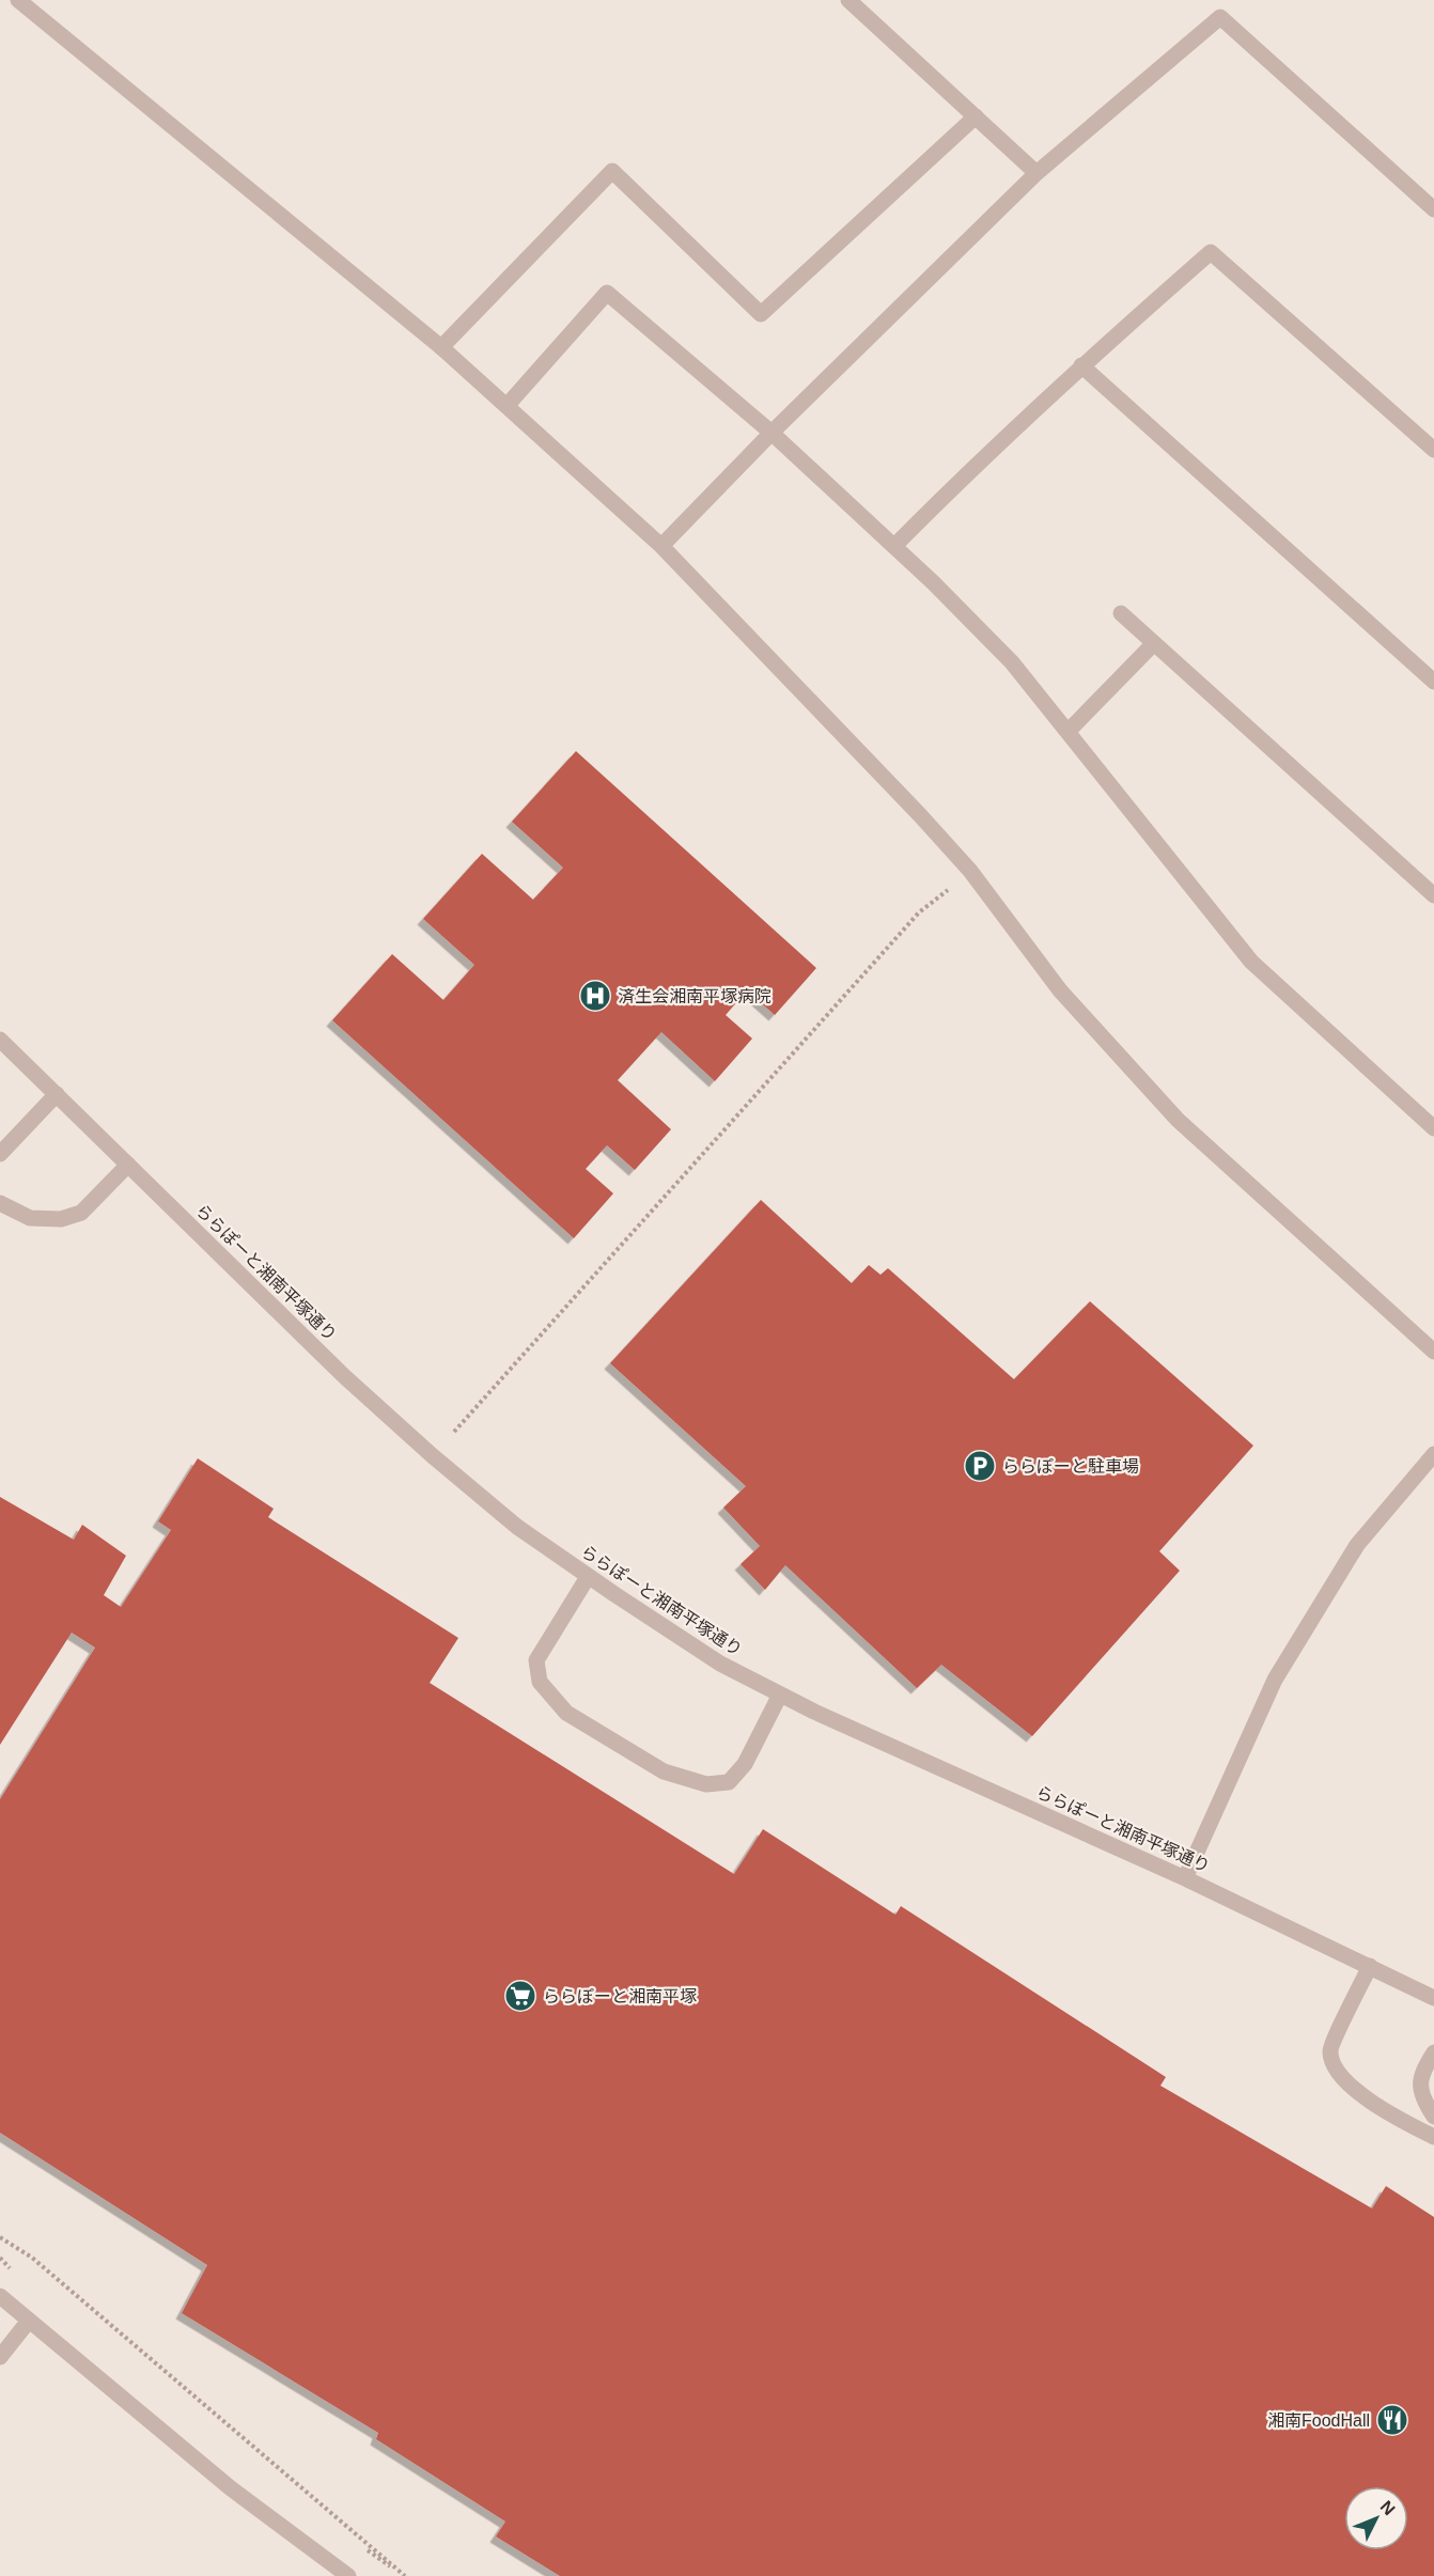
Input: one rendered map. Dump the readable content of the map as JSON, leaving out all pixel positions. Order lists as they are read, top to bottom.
{
  "streets": {
    "street": ["ららぽーと湘南平塚通り"]
  },
  "places": {
    "hospital": ["済生会湘南平塚病院"],
    "parking": ["ららぽーと駐車場"],
    "supermarket": ["ららぽーと湘南平塚"],
    "restaurant": ["湘南FoodHall"]
  },
  "north": "top right"
}
